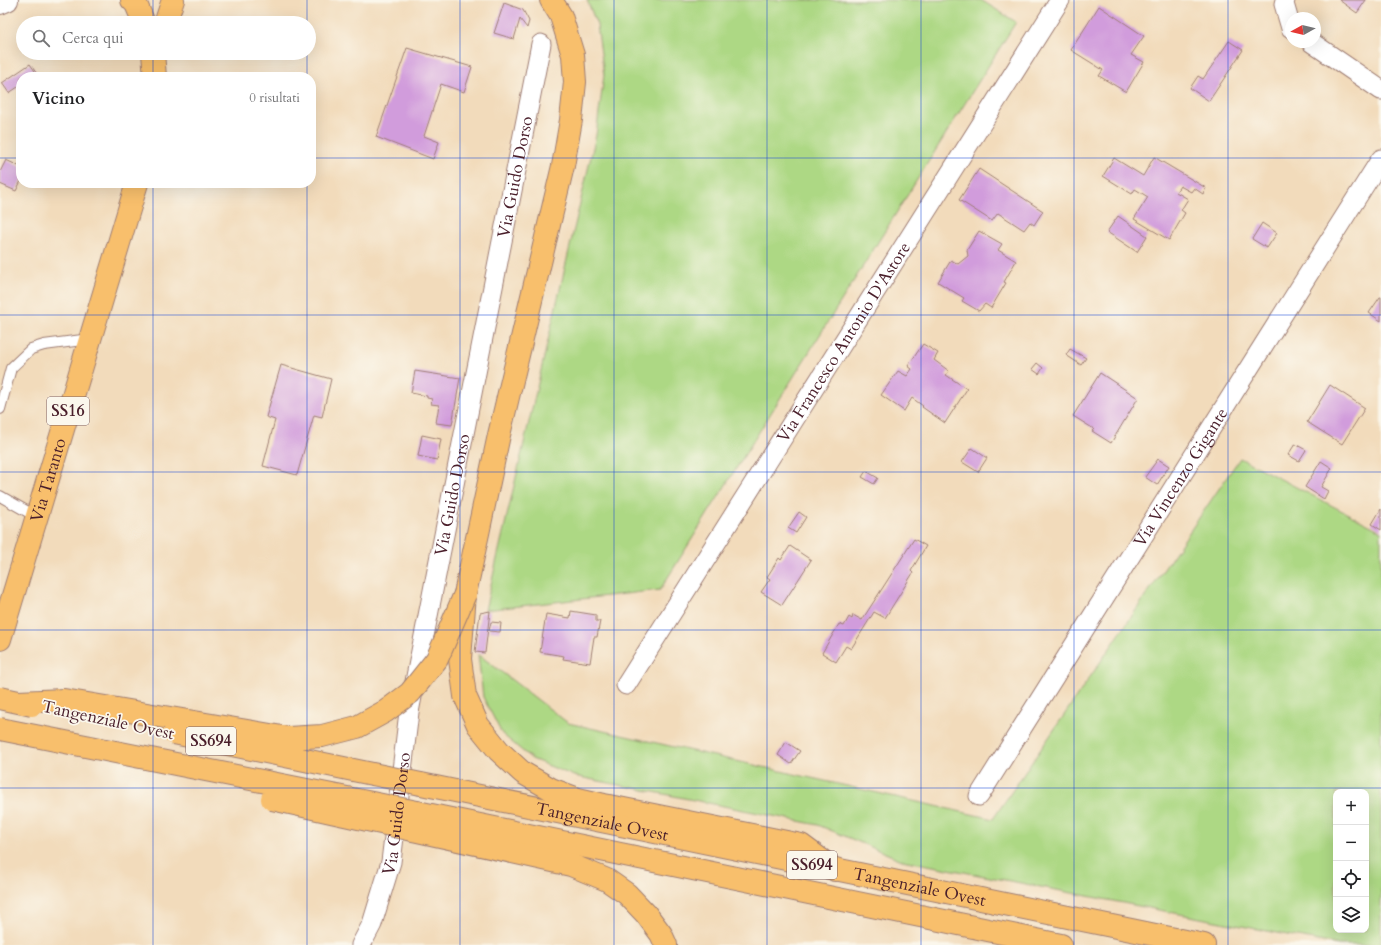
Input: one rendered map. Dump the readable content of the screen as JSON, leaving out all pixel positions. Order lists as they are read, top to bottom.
{
  "streets": {
    "main road": [
      "SS16",
      "Via Taranto",
      "Tangenziale Ovest",
      "SS694"
    ],
    "street": ["Via Guido Dorso", "Via Francesco Antonio D'Astore", "Via Vincenzo Gigante"]
  },
  "north": "left",
  "page": {
    "search": "Cerca qui",
    "heading": ["Vicino", "0 risultati"],
    "map_buttons": ["+", "−"]
  }
}
